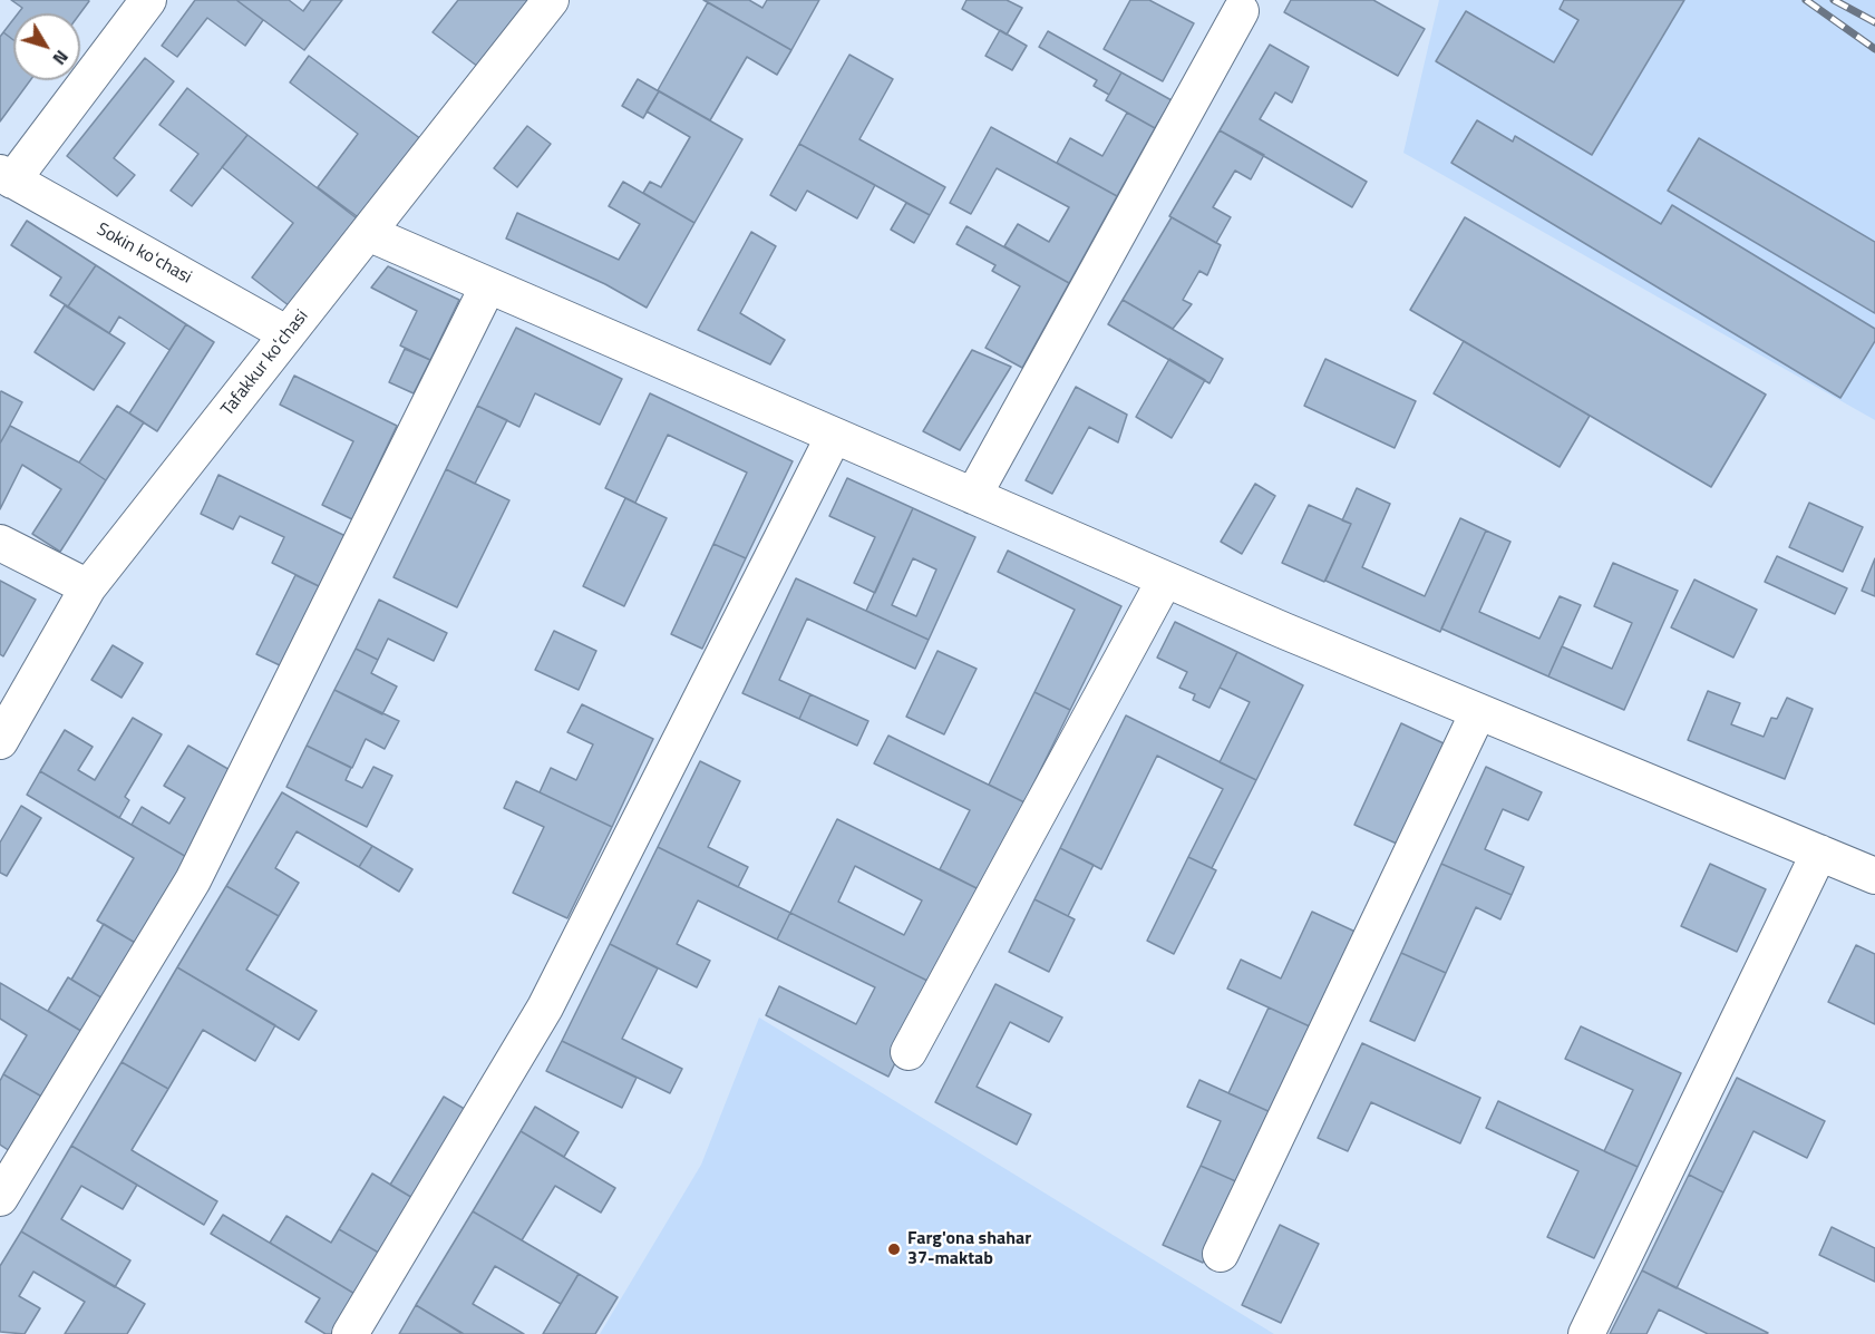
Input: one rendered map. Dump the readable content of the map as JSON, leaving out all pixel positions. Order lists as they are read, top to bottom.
{
  "streets": {
    "street": ["Sokin koʻchasi", "Tafakkur koʻchasi"]
  },
  "crossings": [
    ["Sokin koʻchasi", "Tafakkur koʻchasi"]
  ],
  "places": ["Farg'ona shahar 37-maktab"],
  "north": "bottom right"
}
